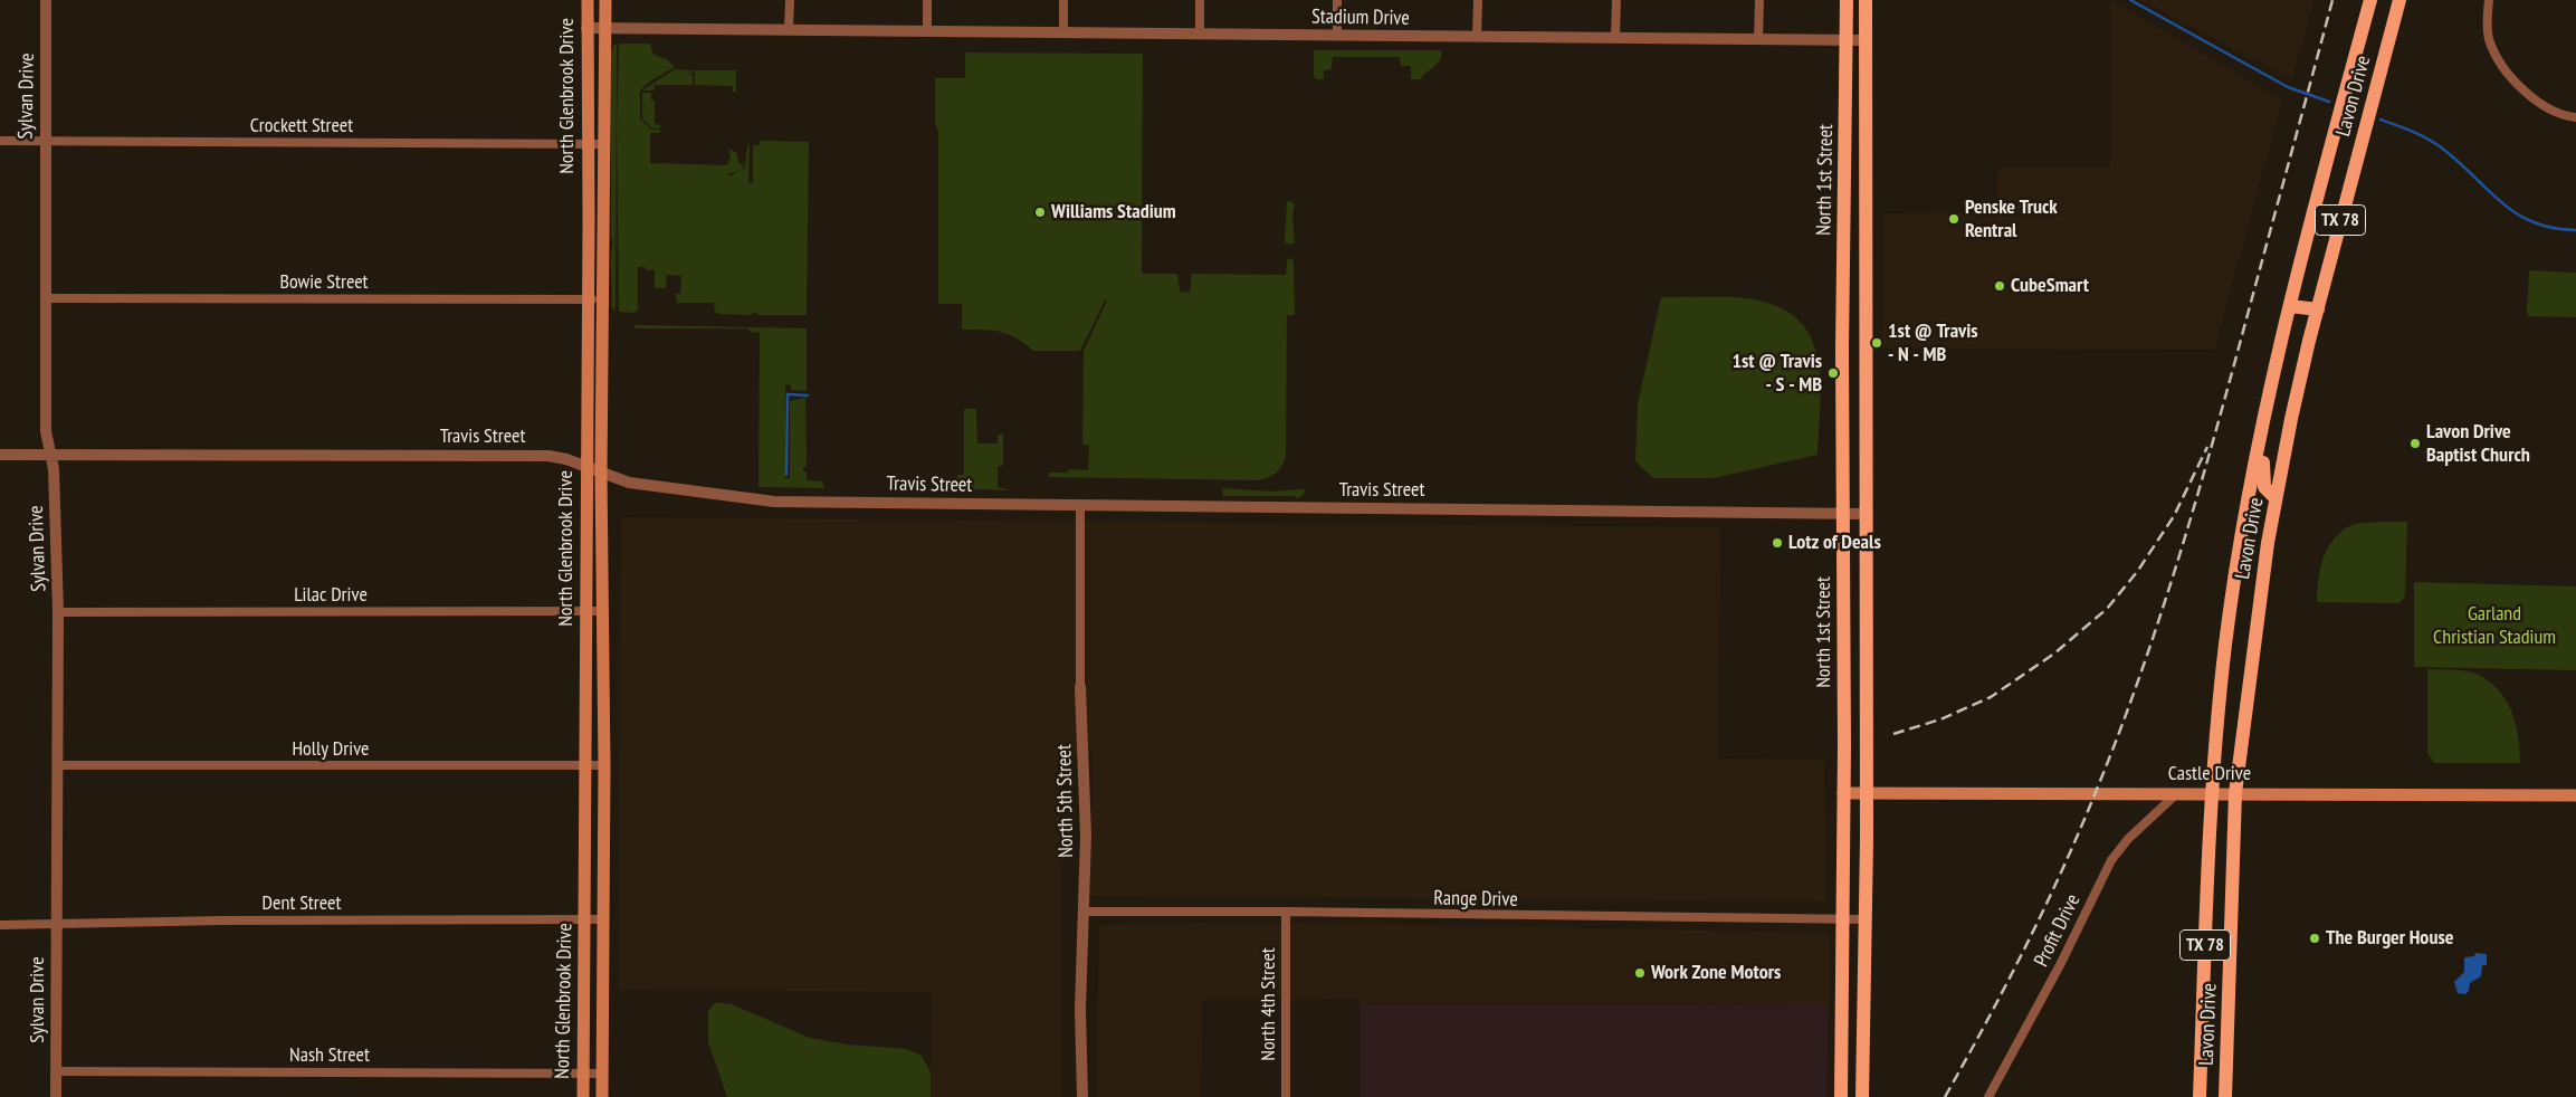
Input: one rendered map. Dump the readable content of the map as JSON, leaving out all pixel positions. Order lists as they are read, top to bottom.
{
  "streets": {
    "main road": [
      "North Glenbrook Drive",
      "Lavon Drive",
      "North 1st Street",
      "TX 78",
      "Castle Drive"
    ],
    "street": [
      "Stadium Drive",
      "Sylvan Drive",
      "Crockett Street",
      "Bowie Street",
      "Travis Street",
      "Lilac Drive",
      "Holly Drive",
      "North 5th Street",
      "Range Drive",
      "Dent Street",
      "Profit Drive",
      "North 4th Street",
      "Nash Street"
    ]
  },
  "crossings": [
    ["Stadium Drive", "North Glenbrook Drive"],
    ["Stadium Drive", "North 1st Street"],
    ["Sylvan Drive", "Crockett Street"],
    ["Sylvan Drive", "Bowie Street"],
    ["Sylvan Drive", "Travis Street"],
    ["Sylvan Drive", "Lilac Drive"],
    ["Sylvan Drive", "Holly Drive"],
    ["Sylvan Drive", "Dent Street"],
    ["Sylvan Drive", "Nash Street"],
    ["North Glenbrook Drive", "Crockett Street"],
    ["North Glenbrook Drive", "Bowie Street"],
    ["North Glenbrook Drive", "Travis Street"],
    ["North Glenbrook Drive", "Lilac Drive"],
    ["North Glenbrook Drive", "Holly Drive"],
    ["North Glenbrook Drive", "Dent Street"],
    ["North Glenbrook Drive", "Nash Street"],
    ["Lavon Drive", "Castle Drive"],
    ["North 1st Street", "Travis Street"],
    ["North 1st Street", "Castle Drive"],
    ["North 1st Street", "Range Drive"],
    ["Travis Street", "North 5th Street"],
    ["Castle Drive", "Profit Drive"],
    ["North 5th Street", "Range Drive"],
    ["Range Drive", "North 4th Street"]
  ],
  "parks": ["Garland Christian Stadium"],
  "places": [
    "Williams Stadium",
    "Penske Truck Rentral",
    "CubeSmart",
    "1st @ Travis - N - MB",
    "1st @ Travis - S - MB",
    "Lavon Drive Baptist Church",
    "Lotz of Deals",
    "The Burger House",
    "Work Zone Motors"
  ]
}
